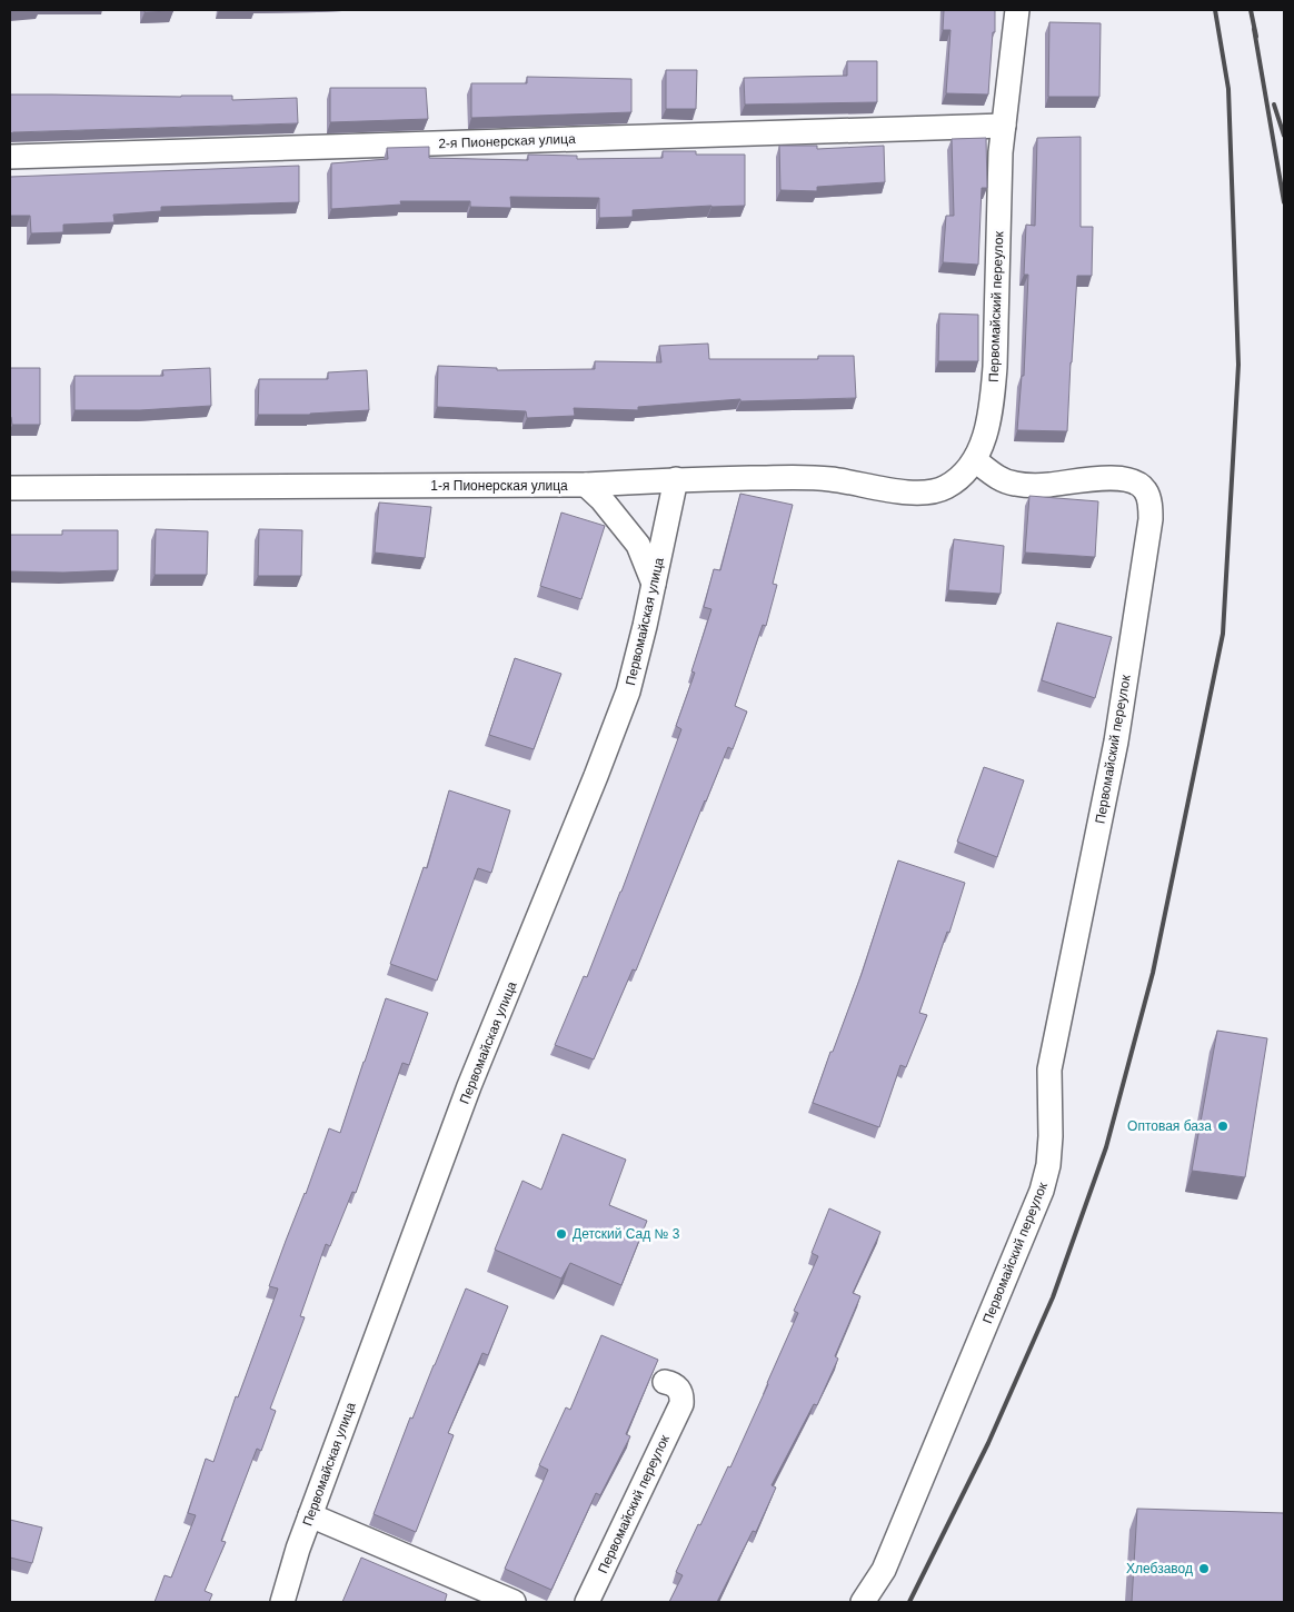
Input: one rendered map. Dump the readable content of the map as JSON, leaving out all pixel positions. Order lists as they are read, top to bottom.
{
  "streets": {
    "street": [
      "2-я Пионерская улица",
      "Первомайский переулок",
      "1-я Пионерская улица",
      "Первомайская улица"
    ]
  },
  "crossings": [
    ["2-я Пионерская улица", "Первомайский переулок"],
    ["Первомайский переулок", "1-я Пионерская улица"],
    ["1-я Пионерская улица", "Первомайская улица"]
  ],
  "places": ["Оптовая база", "Детский Сад № 3", "Хлебзавод"]
}
